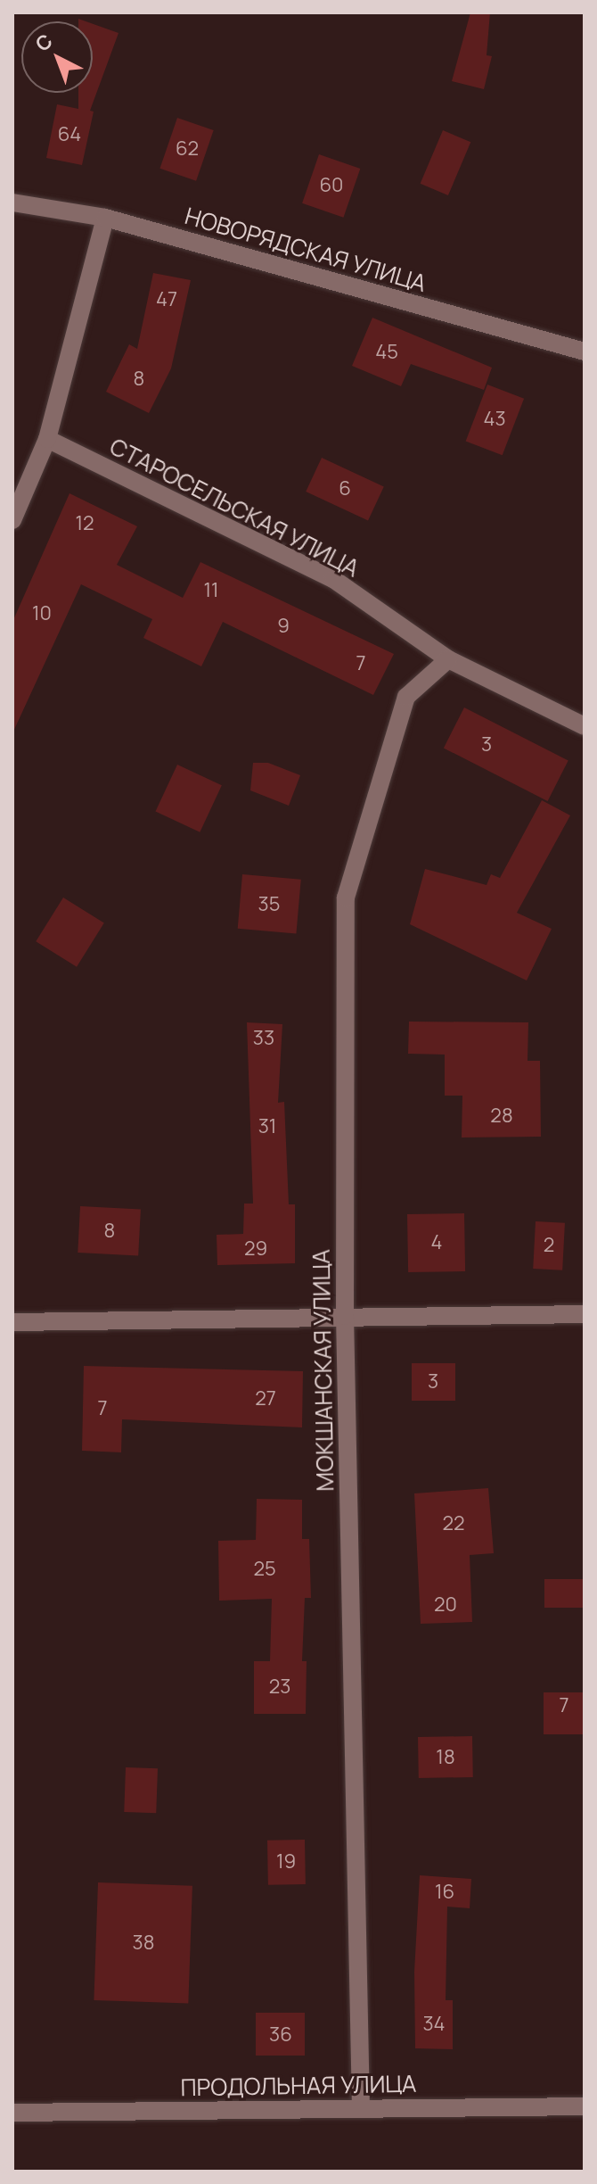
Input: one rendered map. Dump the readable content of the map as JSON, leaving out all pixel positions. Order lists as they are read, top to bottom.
{
  "streets": {
    "street": [
      "НОВОРЯДСКАЯ УЛИЦА",
      "СТАРОСЕЛЬСКАЯ УЛИЦА",
      "МОКШАНСКАЯ УЛИЦА",
      "ПРОДОЛЬНАЯ УЛИЦА"
    ]
  },
  "crossings": [
    ["СТАРОСЕЛЬСКАЯ УЛИЦА", "МОКШАНСКАЯ УЛИЦА"],
    ["МОКШАНСКАЯ УЛИЦА", "ПРОДОЛЬНАЯ УЛИЦА"]
  ],
  "house_numbers": [
    "64",
    "62",
    "60",
    "47",
    "45",
    "8",
    "43",
    "6",
    "12",
    "11",
    "10",
    "9",
    "7",
    "3",
    "35",
    "33",
    "28",
    "31",
    "8",
    "4",
    "2",
    "29",
    "3",
    "27",
    "7",
    "22",
    "25",
    "20",
    "23",
    "7",
    "18",
    "19",
    "16",
    "38",
    "34",
    "36"
  ],
  "north": "top left"
}
